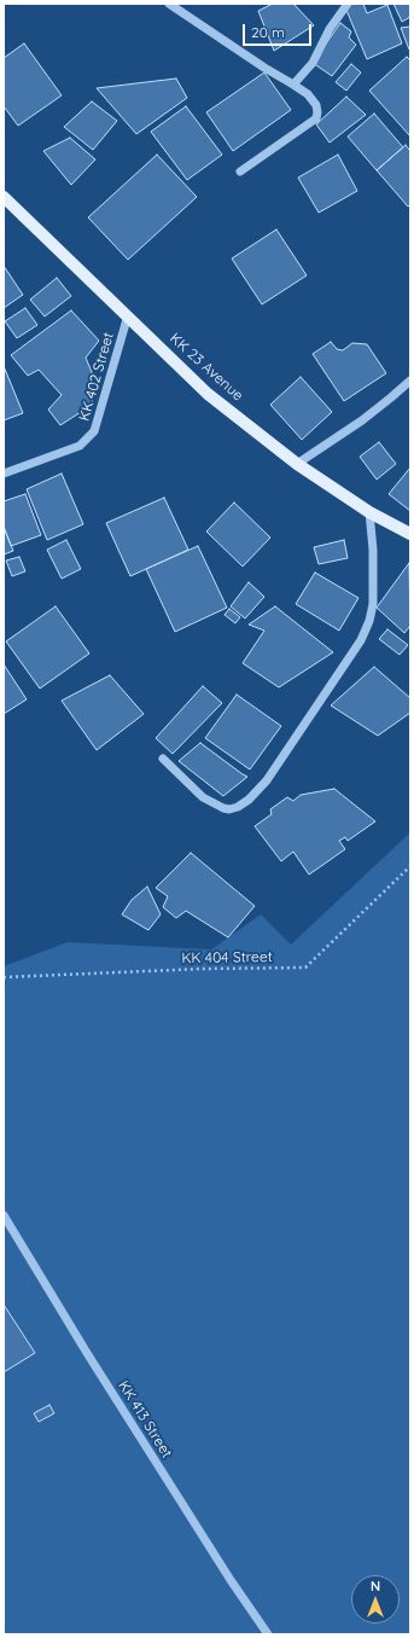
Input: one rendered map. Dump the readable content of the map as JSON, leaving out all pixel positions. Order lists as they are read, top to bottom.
{
  "streets": {
    "main road": ["KK 23 Avenue"],
    "street": ["KK 402 Street", "KK 413 Street"],
    "path": ["KK 404 Street"]
  },
  "crossings": [
    ["KK 23 Avenue", "KK 402 Street"]
  ],
  "scale_bar": "20 m",
  "north": "top"
}
